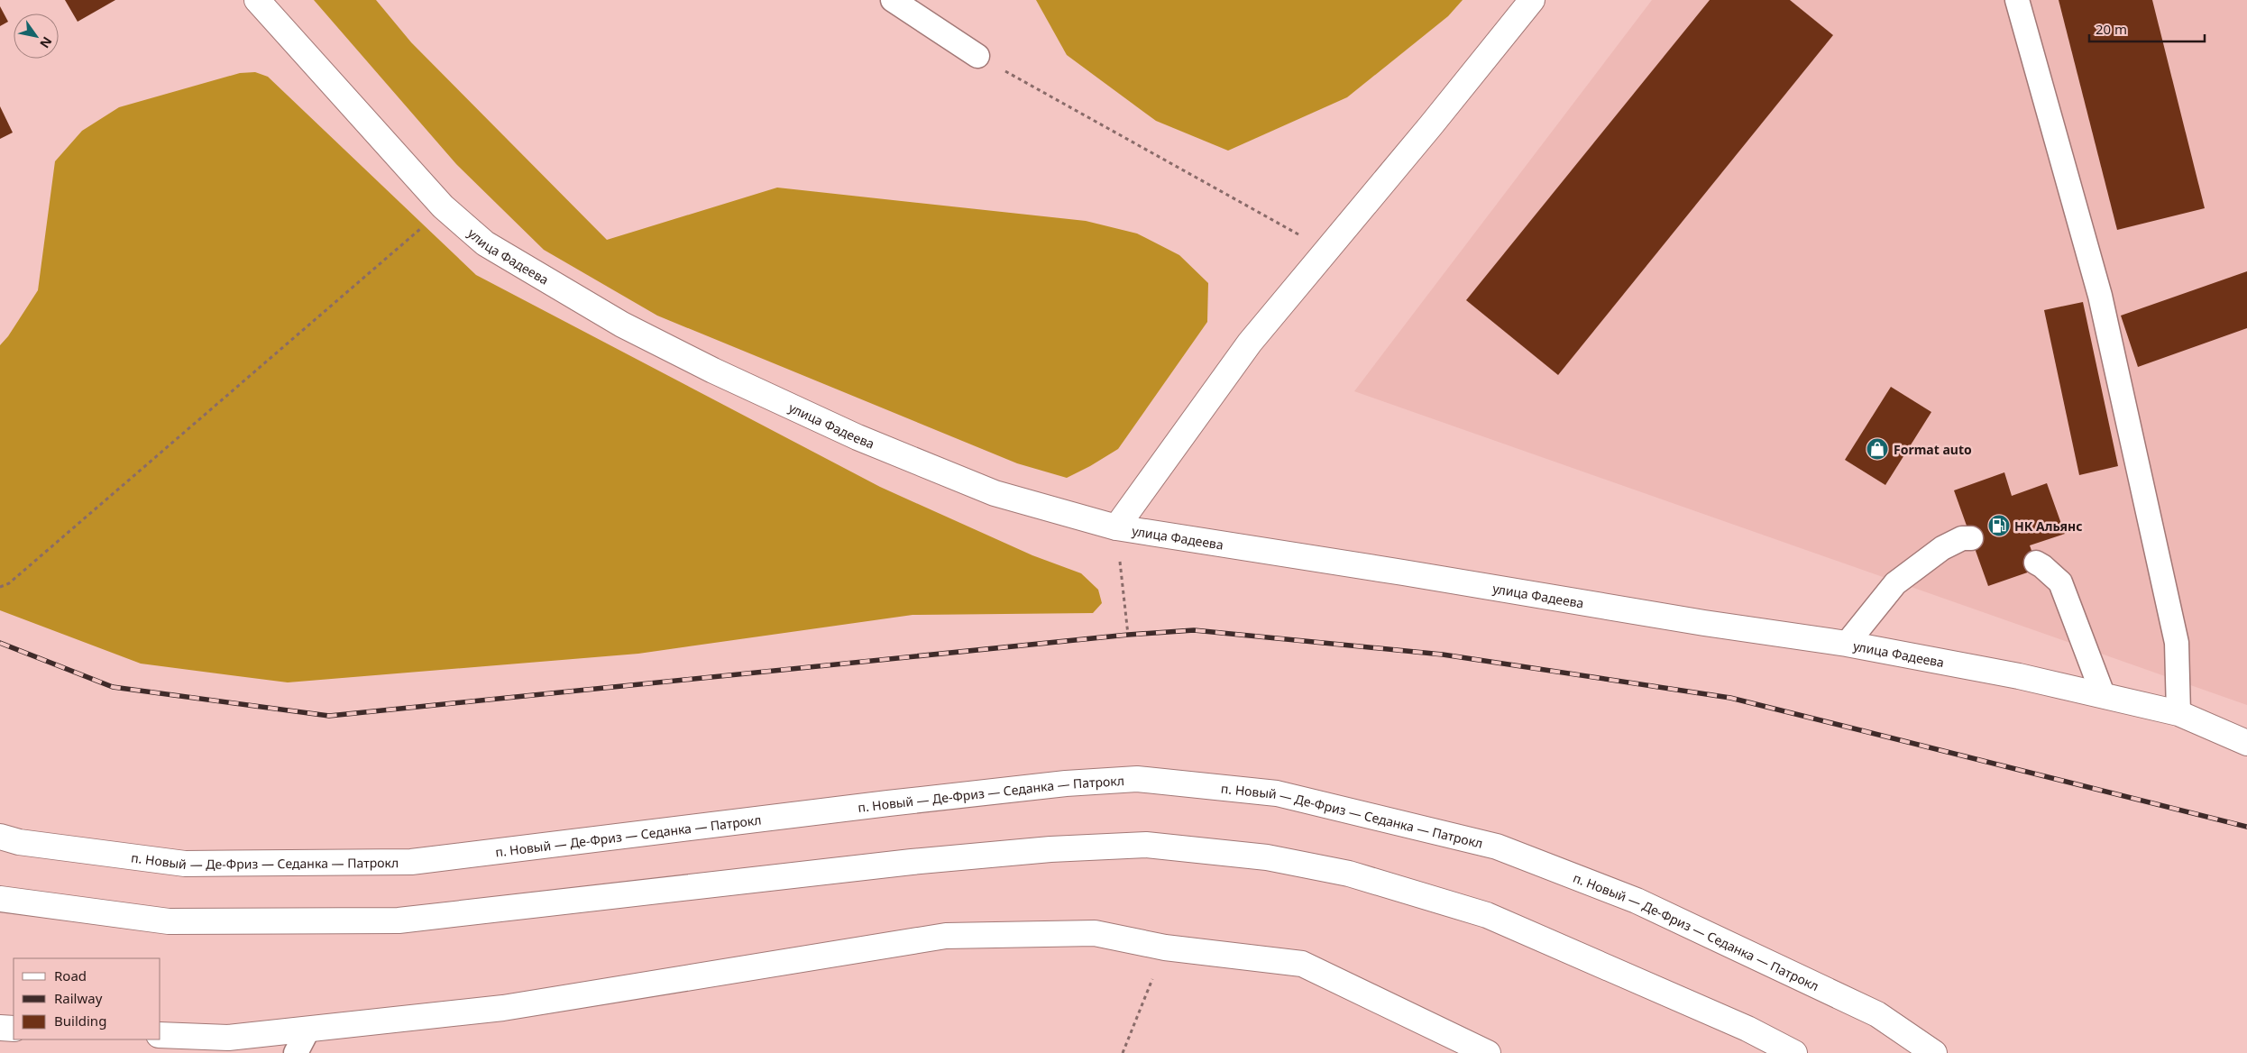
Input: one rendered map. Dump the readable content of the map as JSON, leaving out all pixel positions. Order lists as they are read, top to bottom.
{
  "streets": {
    "main road": ["улица Фадеева", "п. Новый — Де-Фриз — Седанка — Патрокл"]
  },
  "places": {
    "shop": ["Format auto"],
    "fuel station": ["НК Альянс"]
  },
  "legend": ["Road", "Railway", "Building"],
  "scale_bar": "20 m",
  "north": "bottom right"
}
